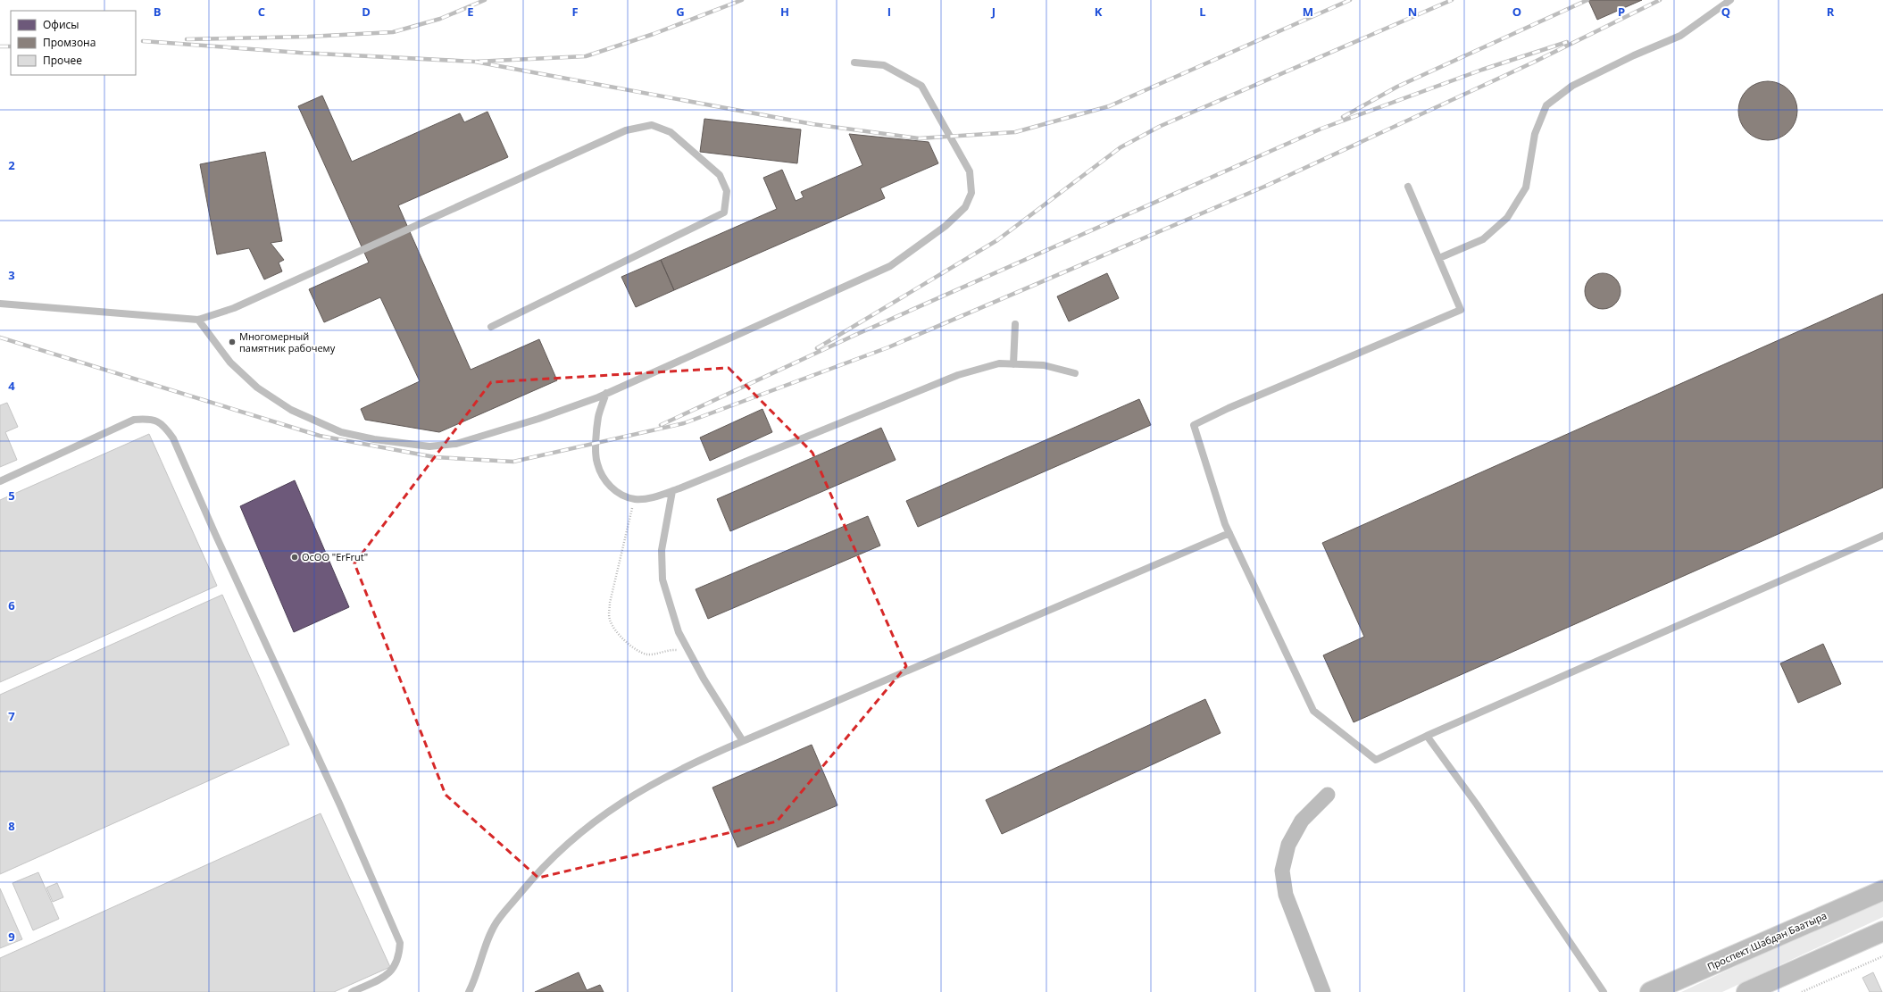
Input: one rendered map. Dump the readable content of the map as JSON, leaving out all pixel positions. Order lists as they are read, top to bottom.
{
  "streets": {
    "main road": ["Проспект Шабдан Баатыра"]
  },
  "places": ["Многомерный памятник рабочему", "ОсОО \"ErFrut\""],
  "legend": ["Офисы", "Промзона", "Прочее"],
  "grid": {
    "columns": [
      "B",
      "C",
      "D",
      "E",
      "F",
      "G",
      "H",
      "I",
      "J",
      "K",
      "L",
      "M",
      "N",
      "O",
      "P",
      "Q",
      "R"
    ],
    "rows": [
      "2",
      "3",
      "4",
      "5",
      "6",
      "7",
      "8",
      "9"
    ]
  }
}
